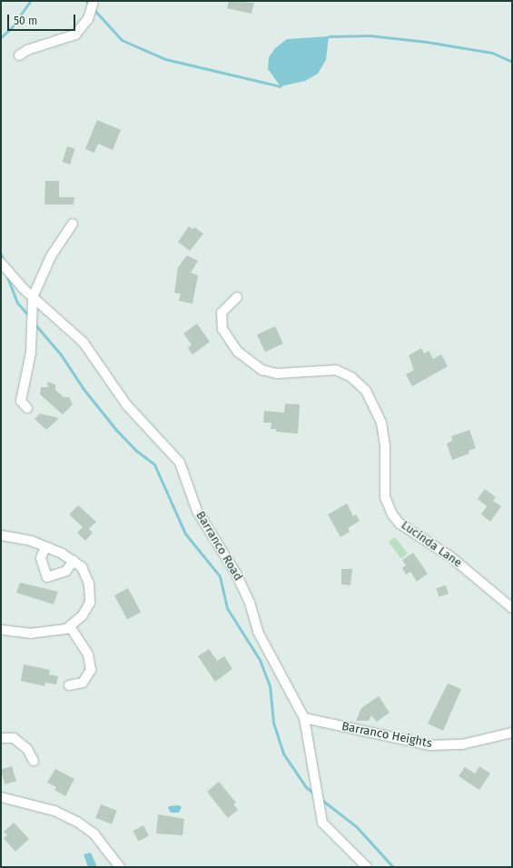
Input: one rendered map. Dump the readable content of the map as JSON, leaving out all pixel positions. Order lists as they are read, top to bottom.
{
  "streets": {
    "street": ["Lucinda Lane", "Barranco Road", "Barranco Heights"]
  },
  "crossings": [
    ["Barranco Road", "Barranco Heights"]
  ],
  "scale_bar": "50 m"
}
